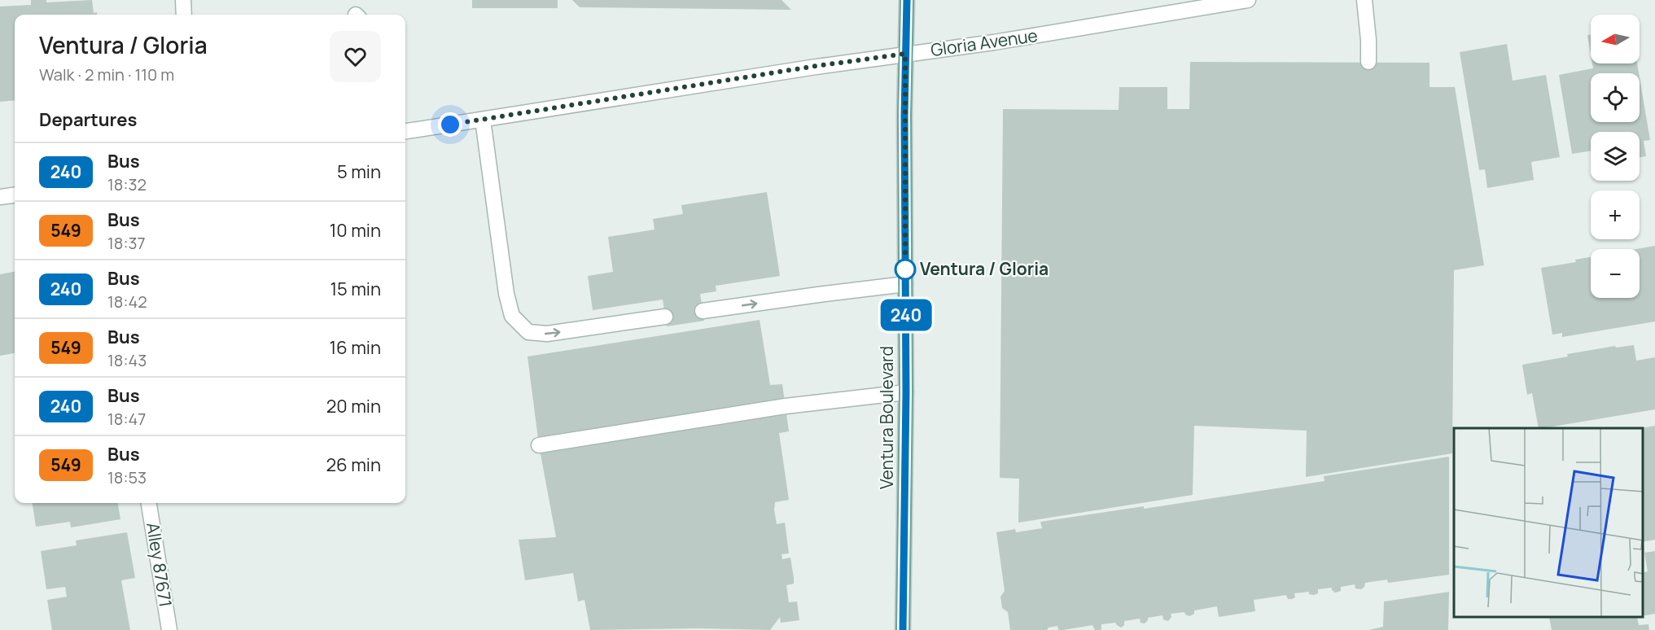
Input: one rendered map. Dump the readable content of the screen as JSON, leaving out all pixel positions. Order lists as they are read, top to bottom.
{
  "streets": {
    "main road": ["Ventura Boulevard"],
    "street": ["Gloria Avenue", "Alley 87671"]
  },
  "crossings": [
    ["Gloria Avenue", "Ventura Boulevard"]
  ],
  "places": ["Ventura / Gloria"],
  "lines": ["bus line 240"],
  "north": "left",
  "page": {
    "on_map": "240",
    "map_buttons": ["+", "−"],
    "heading": [
      ["Ventura / Gloria", "Walk · 2 min · 110 m"],
      "Departures"
    ],
    "list": [
      {
        "mark": "240",
        "name": "Bus",
        "note": "18:32",
        "value": "5 min"
      },
      {
        "mark": "549",
        "name": "Bus",
        "note": "18:37",
        "value": "10 min"
      },
      {
        "mark": "240",
        "name": "Bus",
        "note": "18:42",
        "value": "15 min"
      },
      {
        "mark": "549",
        "name": "Bus",
        "note": "18:43",
        "value": "16 min"
      },
      {
        "mark": "240",
        "name": "Bus",
        "note": "18:47",
        "value": "20 min"
      },
      {
        "mark": "549",
        "name": "Bus",
        "note": "18:53",
        "value": "26 min"
      }
    ]
  }
}
